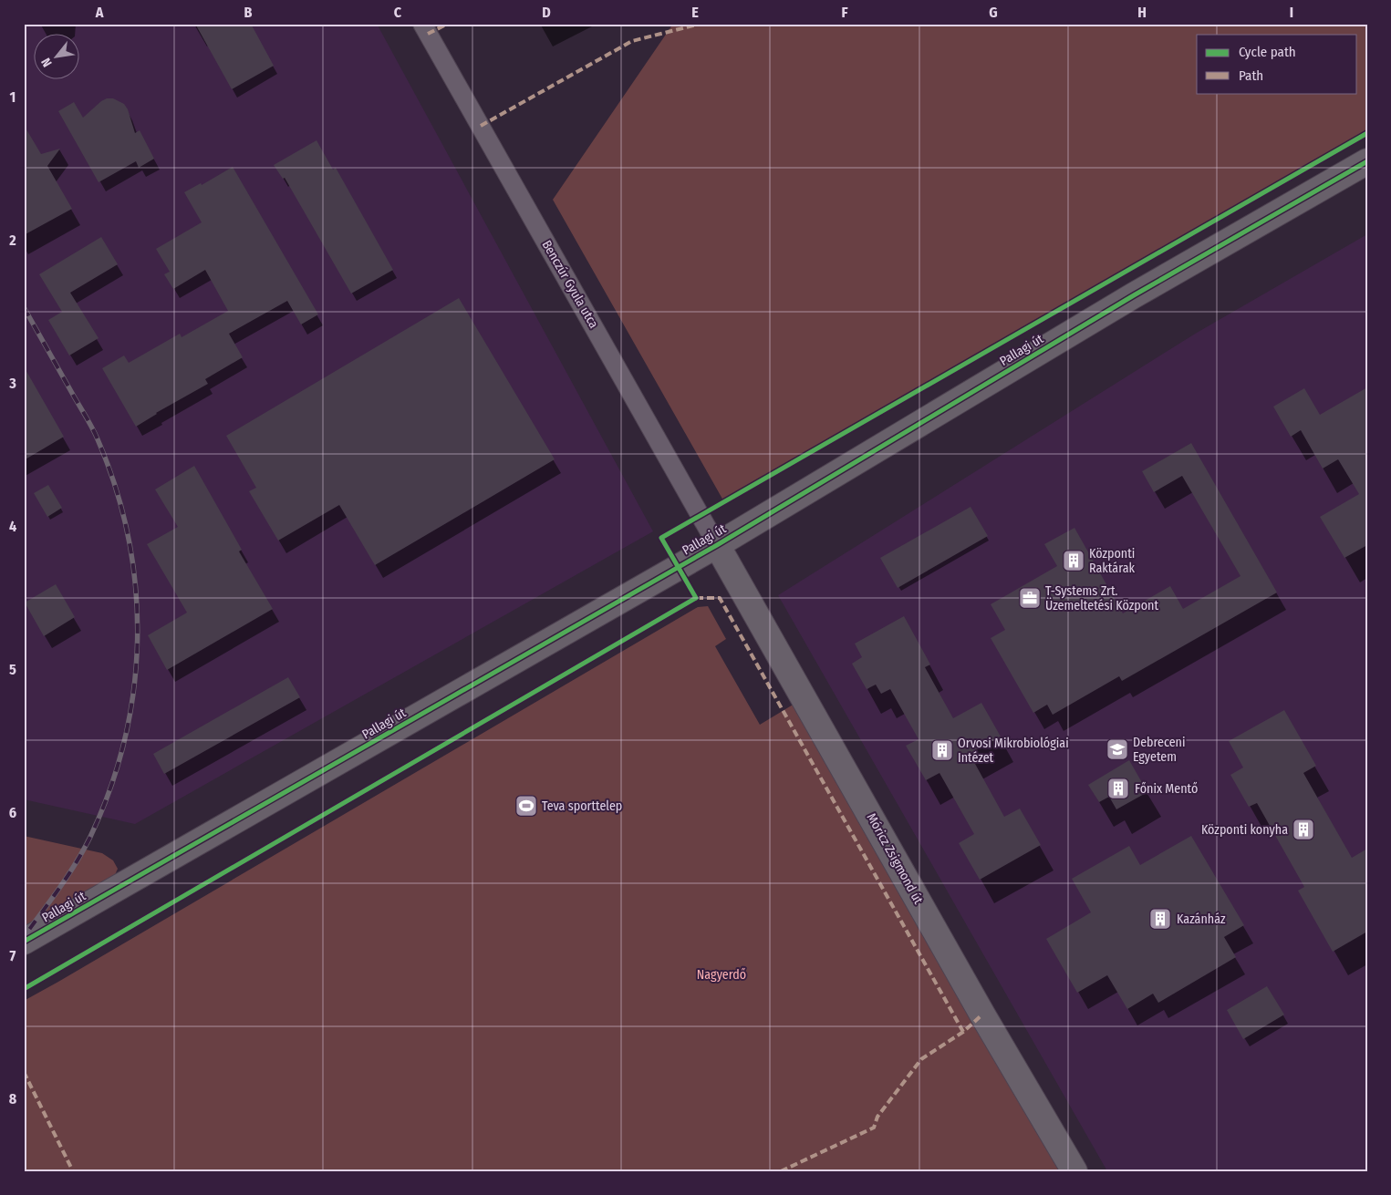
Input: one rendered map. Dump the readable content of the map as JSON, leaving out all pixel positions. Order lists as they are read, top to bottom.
{
  "streets": {
    "street": ["Benczúr Gyula utca", "Pallagi út", "Móricz Zsigmond út"]
  },
  "crossings": [
    ["Benczúr Gyula utca", "Pallagi út"],
    ["Benczúr Gyula utca", "Móricz Zsigmond út"],
    ["Pallagi út", "Móricz Zsigmond út"]
  ],
  "parks": ["Nagyerdő"],
  "places": {
    "building": [
      "Központi Raktárak",
      "Orvosi Mikrobiológiai Intézet",
      "Főnix Mentő",
      "Központi konyha",
      "Kazánház"
    ],
    "office": ["T-Systems Zrt. Üzemeltetési Központ"],
    "school or university": ["Debreceni Egyetem"],
    "sports": ["Teva sporttelep"]
  },
  "legend": ["Cycle path", "Path"],
  "north": "bottom left",
  "grid": {
    "columns": [
      "A",
      "B",
      "C",
      "D",
      "E",
      "F",
      "G",
      "H",
      "I"
    ],
    "rows": [
      "1",
      "2",
      "3",
      "4",
      "5",
      "6",
      "7",
      "8"
    ]
  }
}
